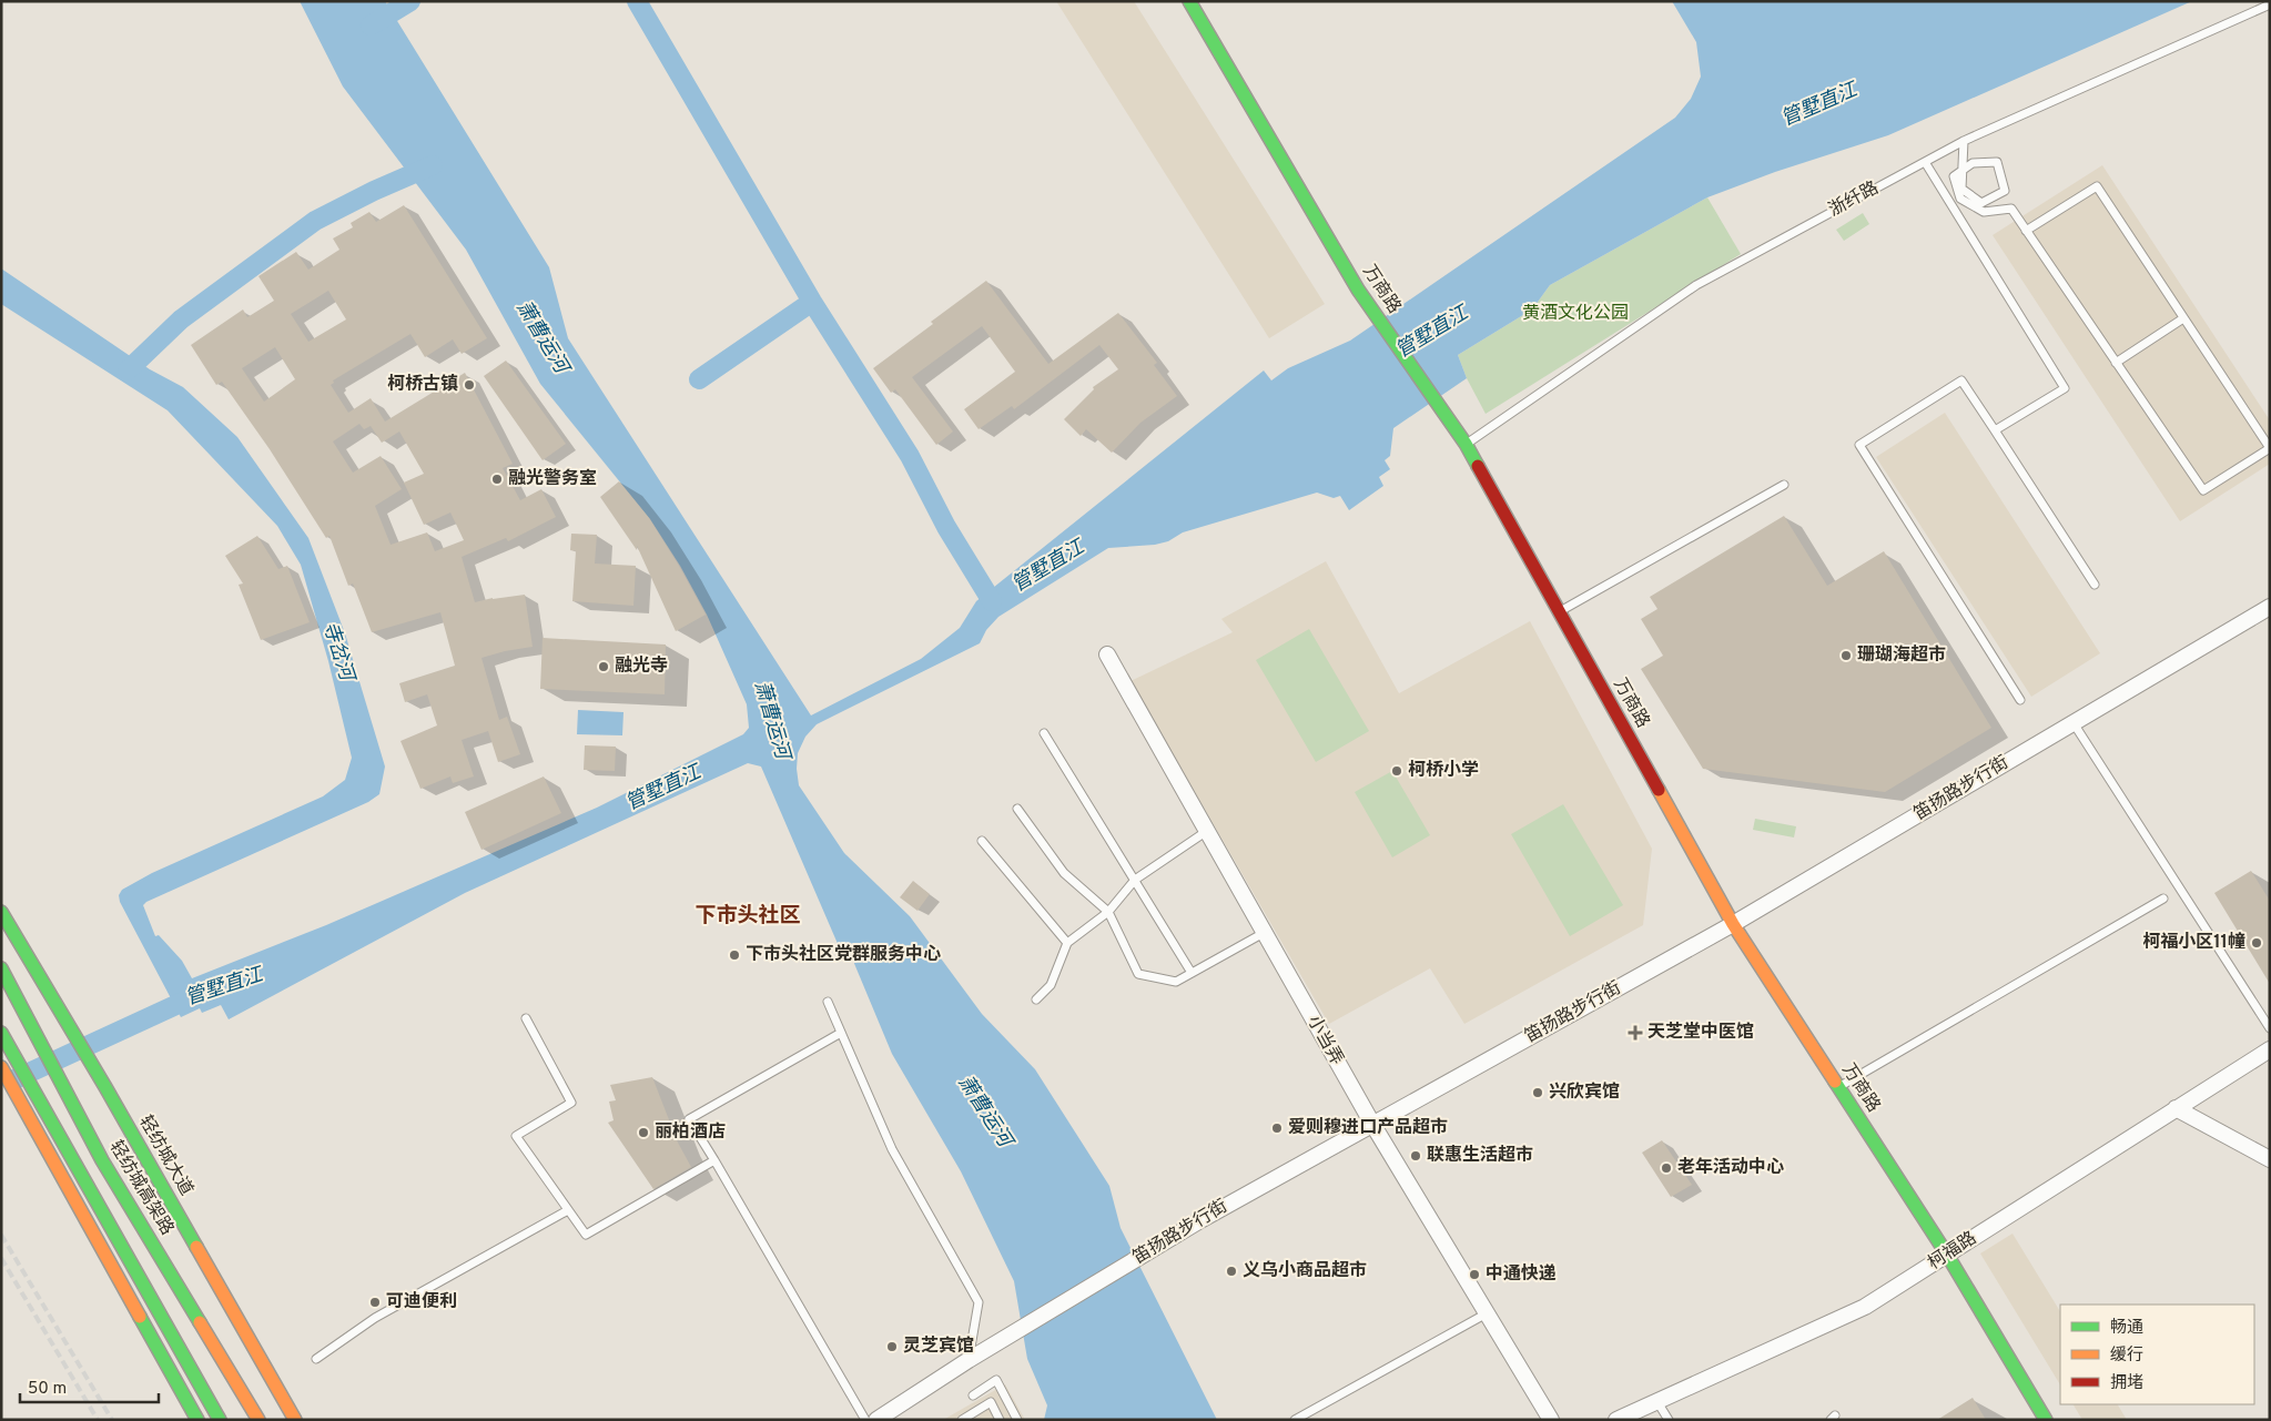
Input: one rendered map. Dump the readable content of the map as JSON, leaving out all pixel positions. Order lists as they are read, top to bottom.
{
  "streets": {
    "main road": ["万商路", "轻纺城大道", "轻纺城高架路"],
    "street": ["笛扬路步行街", "小当弄", "柯福路"],
    "lane": ["浙纤路"]
  },
  "crossings": [
    ["浙纤路", "万商路"],
    ["万商路", "笛扬路步行街"],
    ["万商路", "柯福路"],
    ["笛扬路步行街", "小当弄"]
  ],
  "districts": ["下市头社区"],
  "water": ["管墅直江", "萧曹运河", "寺岔河"],
  "parks": ["黄酒文化公园"],
  "places": {
    "other": [
      "柯桥古镇",
      "融光警务室",
      "珊瑚海超市",
      "融光寺",
      "柯桥小学",
      "柯福小区11幢",
      "下市头社区党群服务中心",
      "兴欣宾馆",
      "爱则穆进口产品超市",
      "丽柏酒店",
      "联惠生活超市",
      "老年活动中心",
      "义乌小商品超市",
      "中通快递",
      "可迪便利",
      "灵芝宾馆"
    ],
    "health": ["天芝堂中医馆"]
  },
  "legend": ["畅通", "缓行", "拥堵"],
  "scale_bar": "50 m"
}
